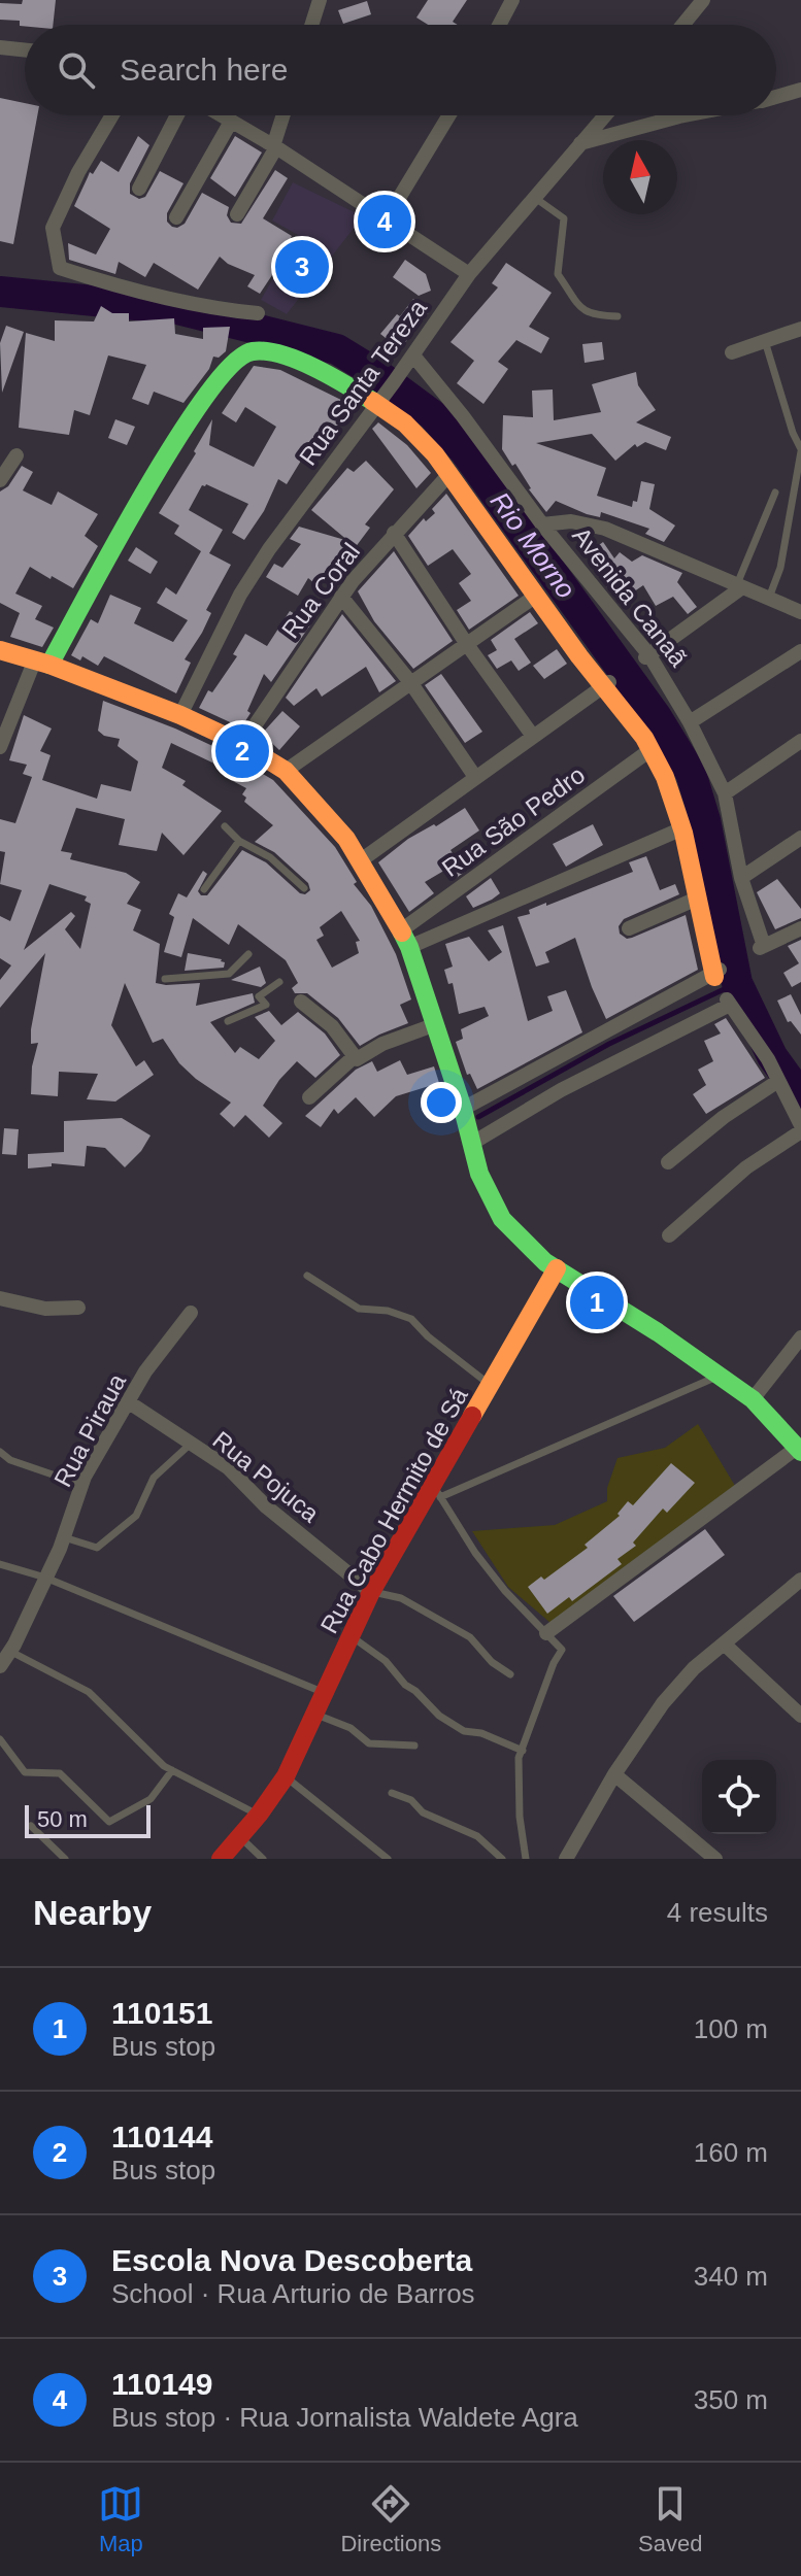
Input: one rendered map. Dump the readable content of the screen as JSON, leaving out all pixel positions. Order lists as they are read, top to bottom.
{
  "streets": {
    "street": [
      "Rua Santa Tereza",
      "Rua Coral",
      "Avenida Canaã",
      "Rua São Pedro",
      "Rua Piraua",
      "Rua Pojuca",
      "Rua Cabo Hermito de Sá"
    ]
  },
  "crossings": [
    ["Rua Santa Tereza", "Avenida Canaã"],
    ["Rua Piraua", "Rua Pojuca"],
    ["Rua Pojuca", "Rua Cabo Hermito de Sá"]
  ],
  "water": ["Rio Morno"],
  "scale_bar": "50 m",
  "north": "top",
  "page": {
    "search": "Search here",
    "pins": [
      "4",
      "3",
      "2",
      "1"
    ],
    "scale": "50 m",
    "heading": ["Nearby", "4 results"],
    "list": [
      {
        "mark": "1",
        "name": "110151",
        "note": "Bus stop",
        "value": "100 m"
      },
      {
        "mark": "2",
        "name": "110144",
        "note": "Bus stop",
        "value": "160 m"
      },
      {
        "mark": "3",
        "name": "Escola Nova Descoberta",
        "note": "School · Rua Arturio de Barros",
        "value": "340 m"
      },
      {
        "mark": "4",
        "name": "110149",
        "note": "Bus stop · Rua Jornalista Waldete Agra",
        "value": "350 m"
      }
    ],
    "nav": ["Map", "Directions", "Saved"]
  }
}
